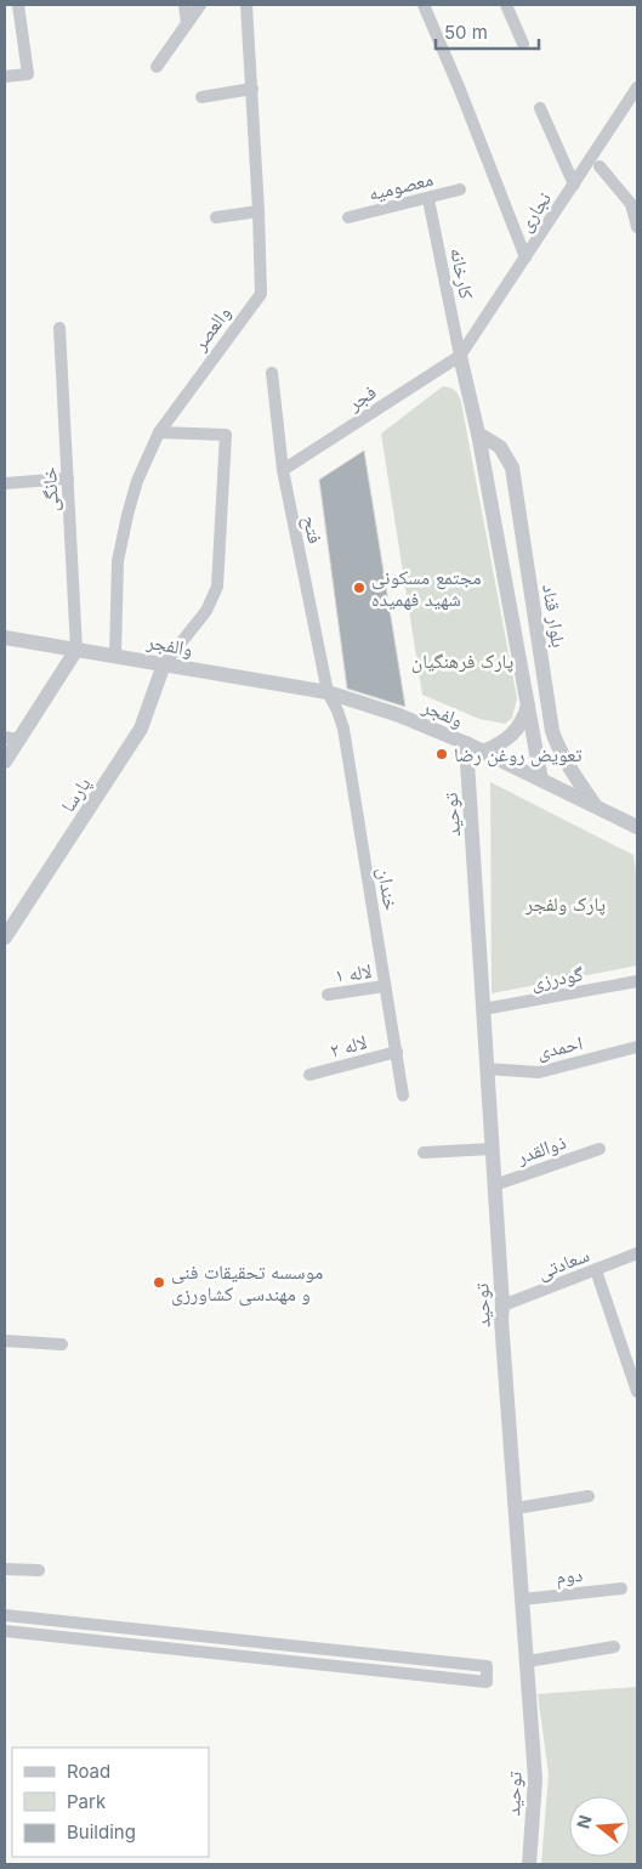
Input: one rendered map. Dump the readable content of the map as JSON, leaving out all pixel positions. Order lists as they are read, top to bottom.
{
  "streets": {
    "street": [
      "معصومیه",
      "نجاری",
      "کارخانه",
      "والعصر",
      "فجر",
      "خانگی",
      "فتح",
      "بلوار قناد",
      "والفجر",
      "ولفجر",
      "پارسا",
      "توحید",
      "خندان",
      "لاله ۱",
      "گودرزی",
      "لاله ۲",
      "احمدی",
      "ذوالقدر",
      "سعادتی",
      "دوم"
    ]
  },
  "crossings": [
    ["معصومیه", "کارخانه"],
    ["نجاری", "کارخانه"],
    ["نجاری", "فجر"],
    ["کارخانه", "فجر"],
    ["والعصر", "والفجر"],
    ["فجر", "فتح"],
    ["خانگی", "والفجر"],
    ["فتح", "والفجر"],
    ["فتح", "ولفجر"],
    ["فتح", "خندان"],
    ["بلوار قناد", "ولفجر"],
    ["والفجر", "ولفجر"],
    ["والفجر", "پارسا"],
    ["والفجر", "خندان"],
    ["ولفجر", "توحید"],
    ["ولفجر", "خندان"],
    ["توحید", "گودرزی"],
    ["توحید", "احمدی"],
    ["توحید", "ذوالقدر"],
    ["توحید", "سعادتی"],
    ["توحید", "دوم"],
    ["خندان", "لاله ۱"],
    ["خندان", "لاله ۲"]
  ],
  "parks": ["پارک فرهنگیان", "پارک ولفجر"],
  "places": ["مجتمع مسکونی شهید فهمیده", "تعویض روغن رضا", "موسسه تحقیقات فنی و مهندسی کشاورزی"],
  "legend": ["Road", "Park", "Building"],
  "scale_bar": "50 m",
  "north": "left"
}
